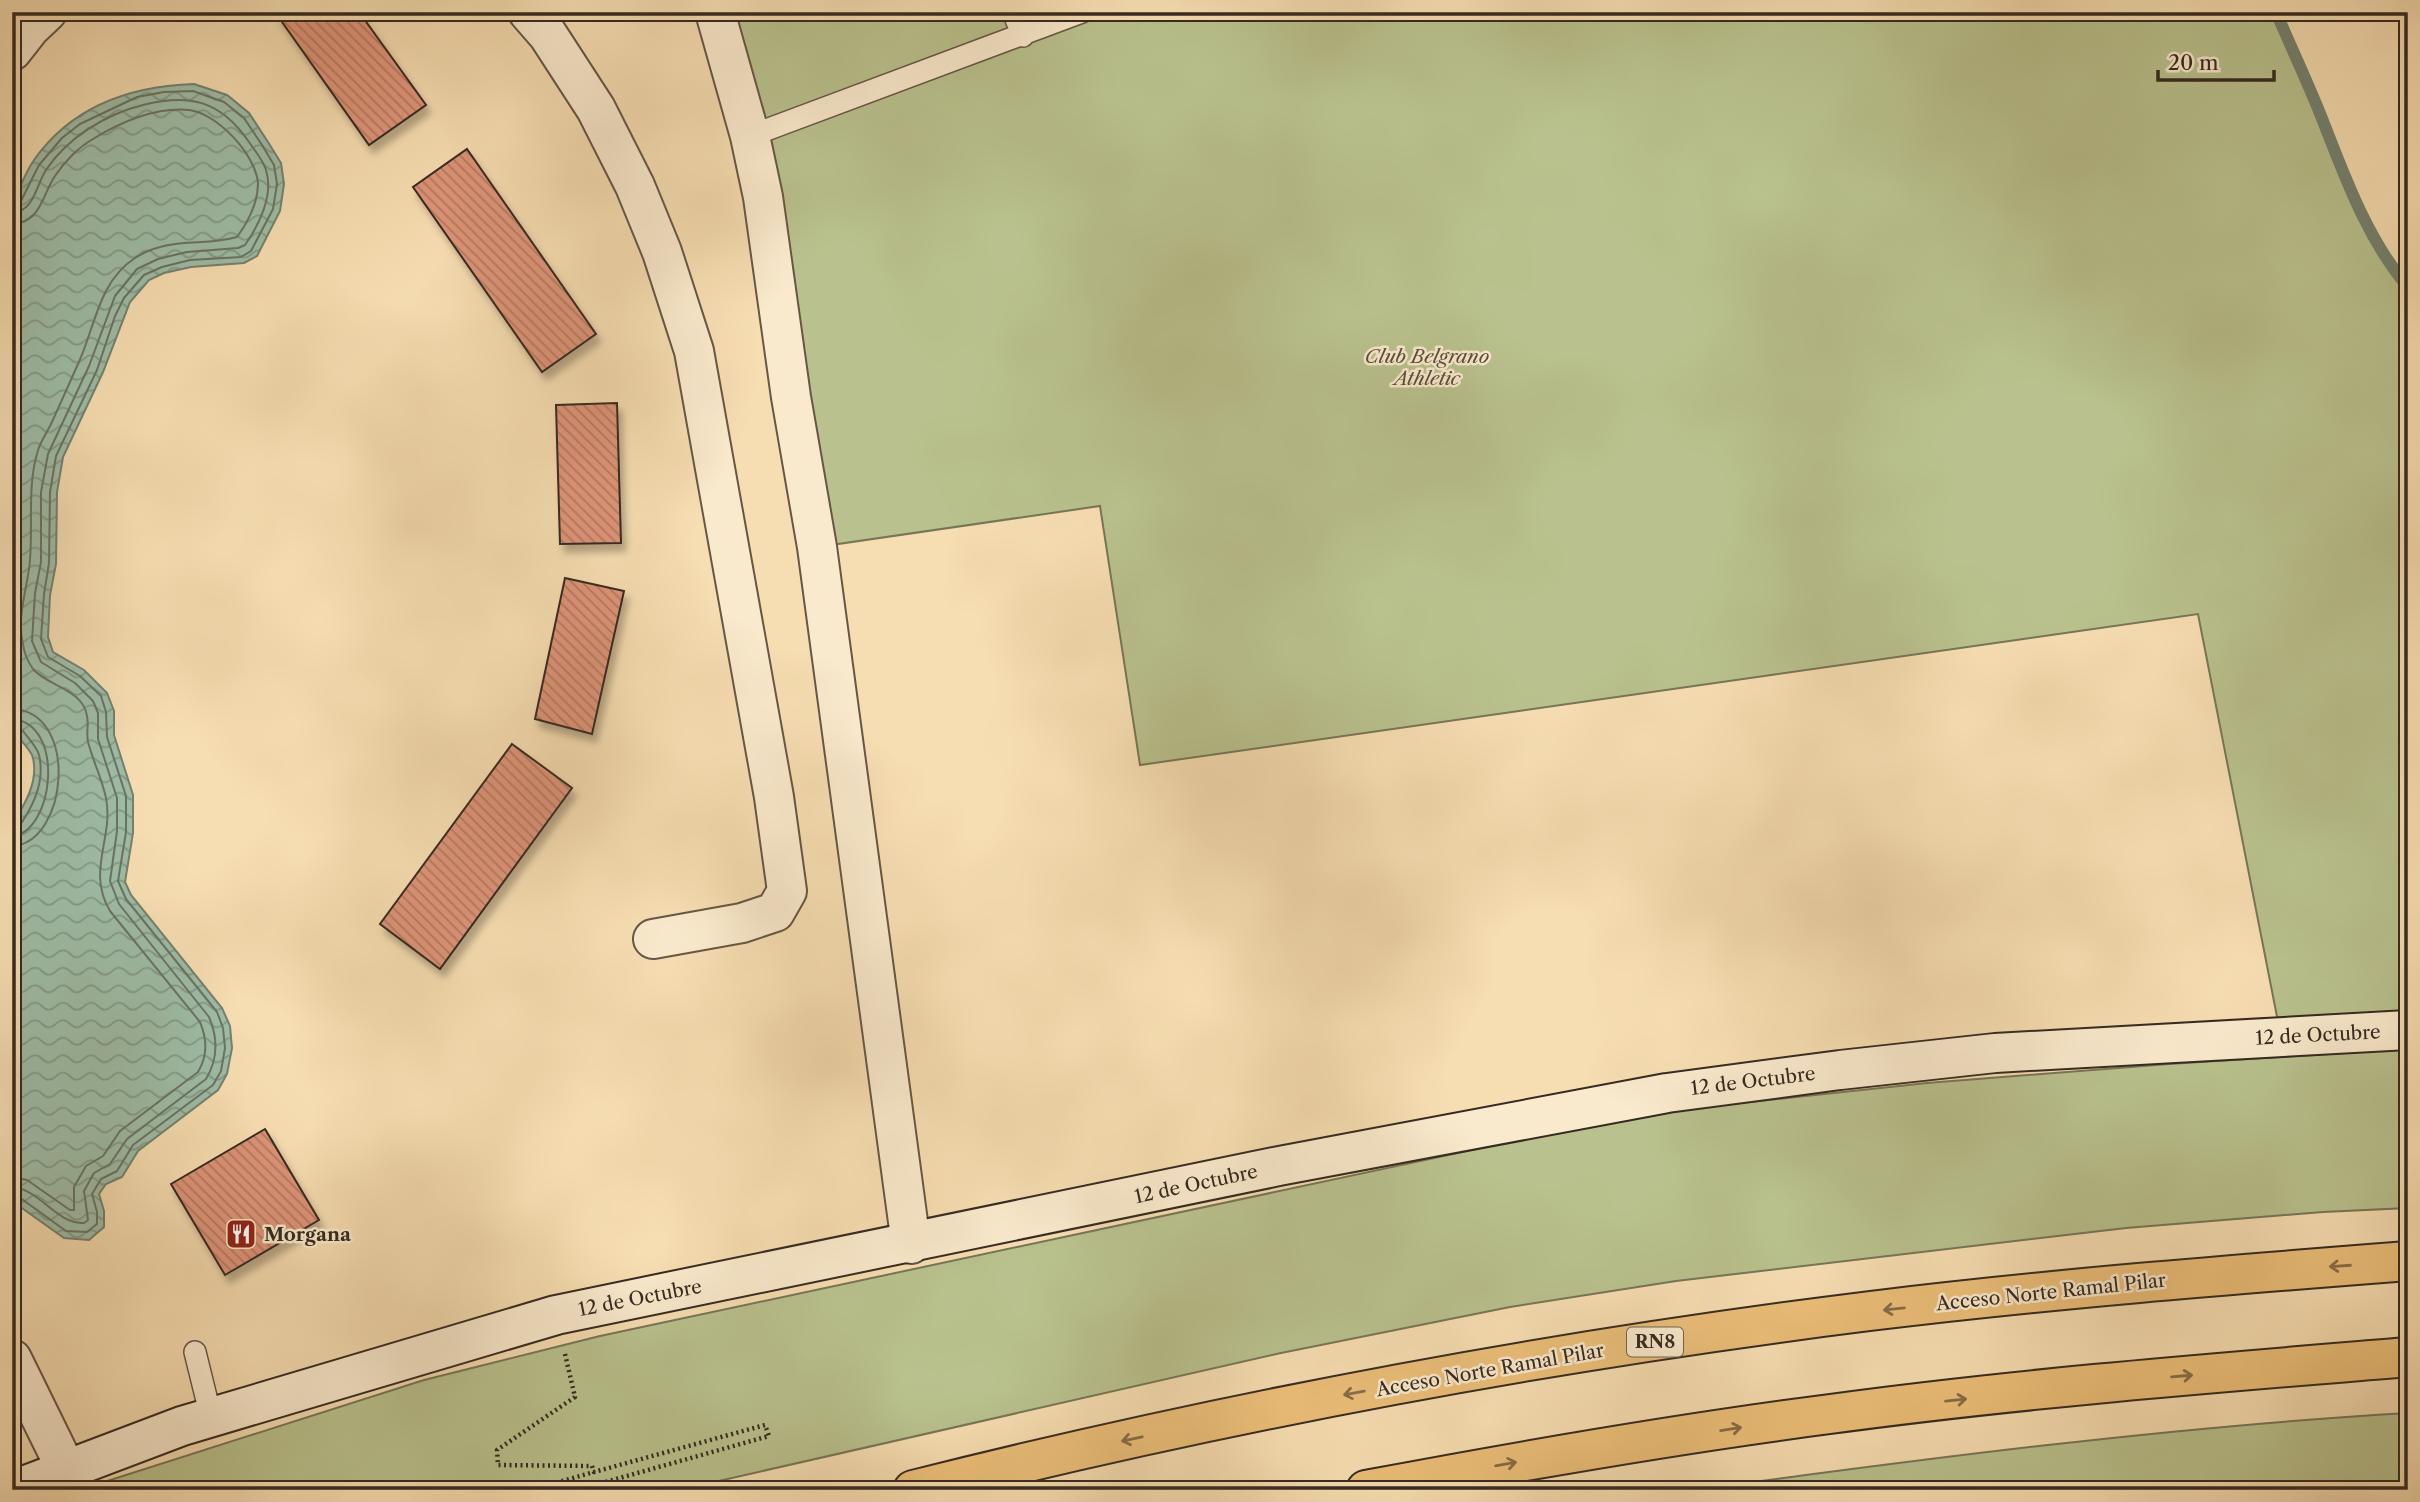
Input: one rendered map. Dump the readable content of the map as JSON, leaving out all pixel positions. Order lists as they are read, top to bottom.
{
  "streets": {
    "highway": ["Acceso Norte Ramal Pilar", "RN8"],
    "street": ["12 de Octubre"]
  },
  "parks": ["Club Belgrano Athletic"],
  "places": {
    "restaurant": ["Morgana"]
  },
  "scale_bar": "20 m"
}
